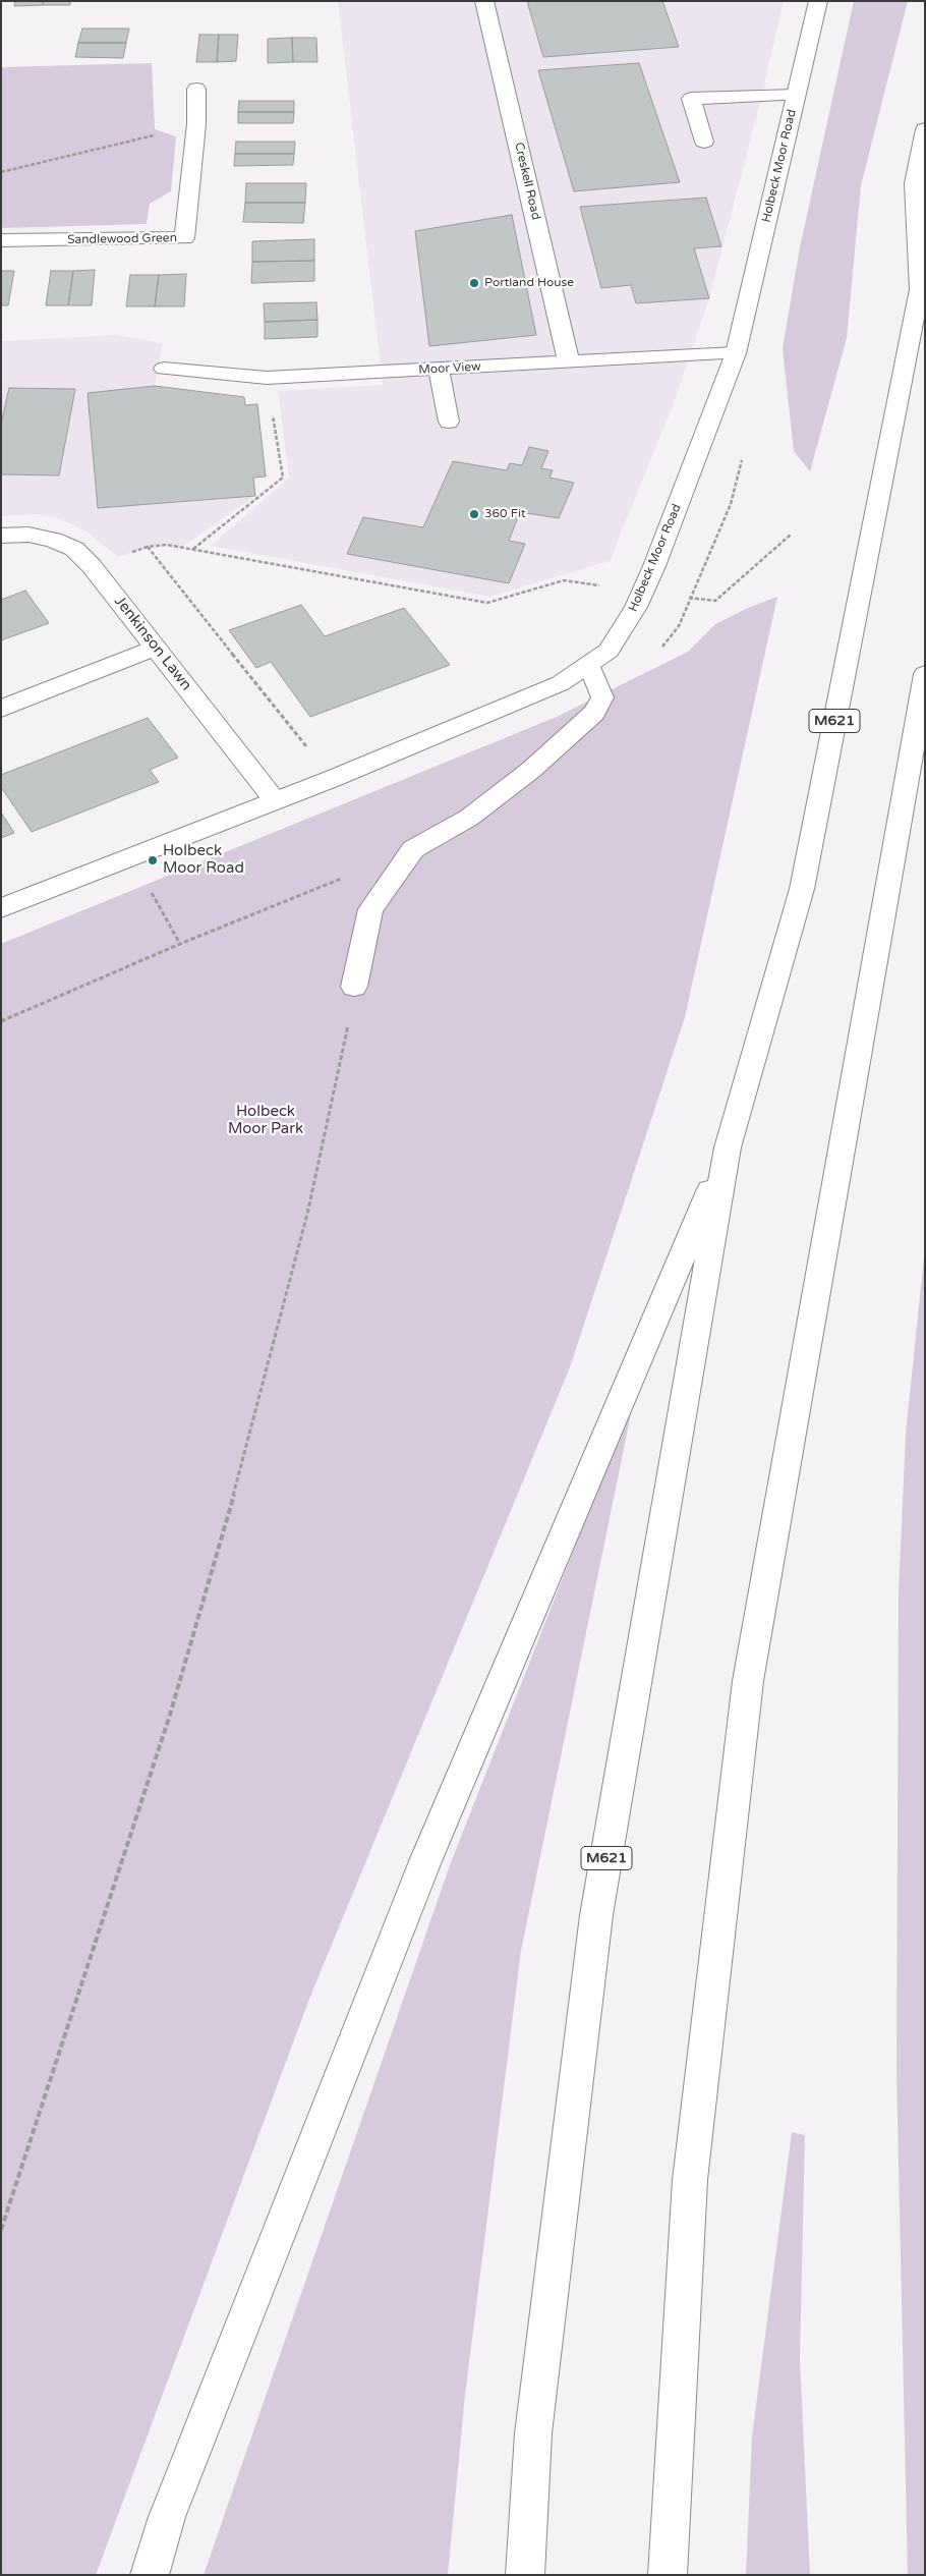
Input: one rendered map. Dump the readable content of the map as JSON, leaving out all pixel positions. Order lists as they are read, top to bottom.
{
  "streets": {
    "main road": [
      "Holbeck Moor Road",
      "Creskell Road",
      "Sandlewood Green",
      "Moor View",
      "Jenkinson Lawn",
      "M621"
    ]
  },
  "crossings": [
    ["Holbeck Moor Road", "Moor View"],
    ["Holbeck Moor Road", "Jenkinson Lawn"],
    ["Creskell Road", "Moor View"]
  ],
  "parks": ["Holbeck Moor Park"],
  "places": ["Portland House", "360 Fit", "Holbeck Moor Road"]
}
